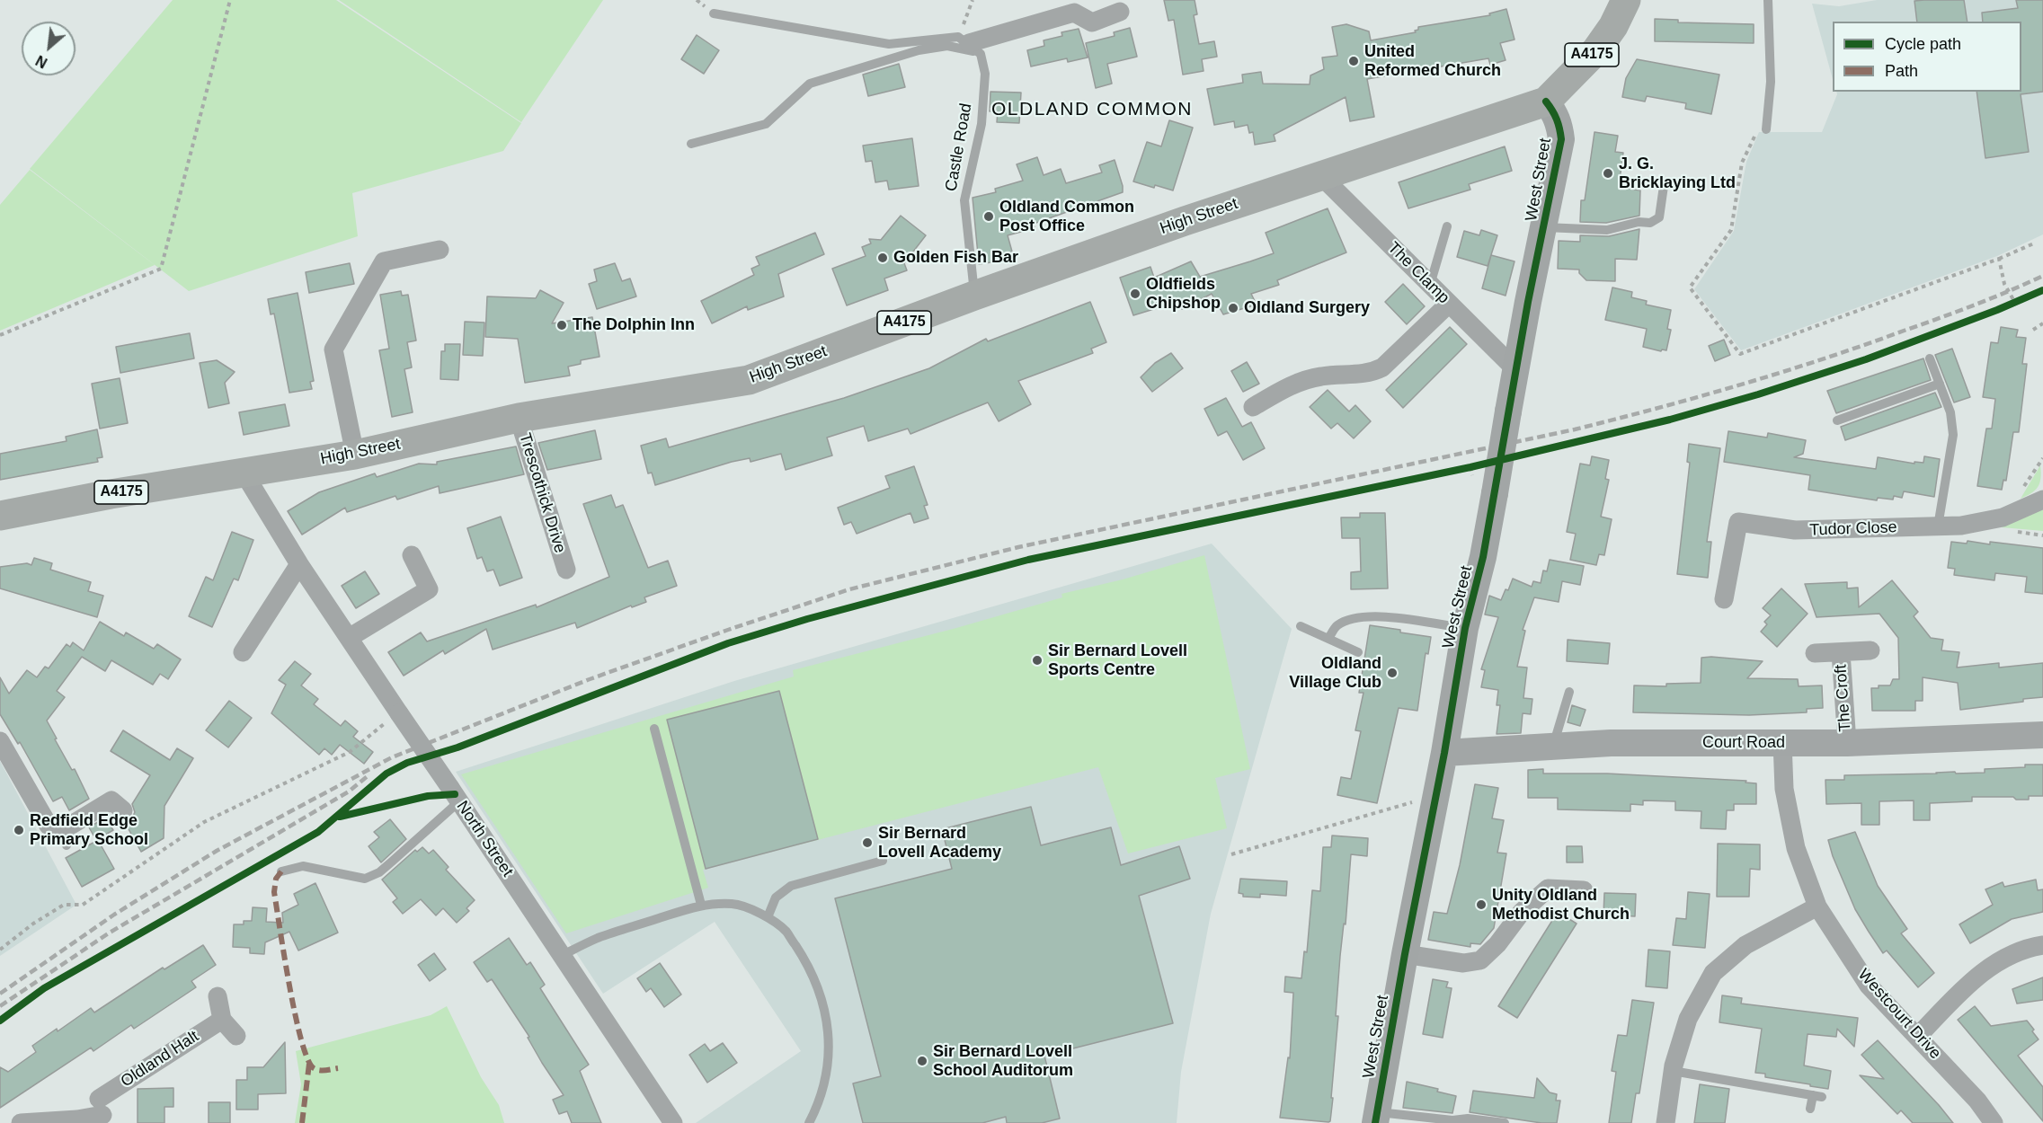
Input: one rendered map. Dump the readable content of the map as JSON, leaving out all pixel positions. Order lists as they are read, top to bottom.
{
  "streets": {
    "main road": ["A4175", "High Street"],
    "street": [
      "West Street",
      "The Clamp",
      "Trescothick Drive",
      "Tudor Close",
      "The Croft",
      "Court Road",
      "North Street",
      "Westcourt Drive",
      "Oldland Halt"
    ],
    "lane": ["Castle Road"]
  },
  "crossings": [
    ["A4175", "West Street"],
    ["A4175", "High Street"],
    ["Castle Road", "High Street"],
    ["West Street", "High Street"],
    ["West Street", "The Clamp"],
    ["West Street", "Court Road"],
    ["High Street", "The Clamp"],
    ["High Street", "Trescothick Drive"],
    ["High Street", "North Street"],
    ["The Croft", "Court Road"],
    ["Court Road", "Westcourt Drive"]
  ],
  "districts": ["OLDLAND COMMON"],
  "places": [
    "United Reformed Church",
    "J. G. Bricklaying Ltd",
    "Oldland Common Post Office",
    "Golden Fish Bar",
    "Oldfields Chipshop",
    "Oldland Surgery",
    "The Dolphin Inn",
    "Sir Bernard Lovell Sports Centre",
    "Oldland Village Club",
    "Redfield Edge Primary School",
    "Sir Bernard Lovell Academy",
    "Unity Oldland Methodist Church",
    "Sir Bernard Lovell School Auditorum"
  ],
  "legend": ["Cycle path", "Path"],
  "north": "bottom left"
}
